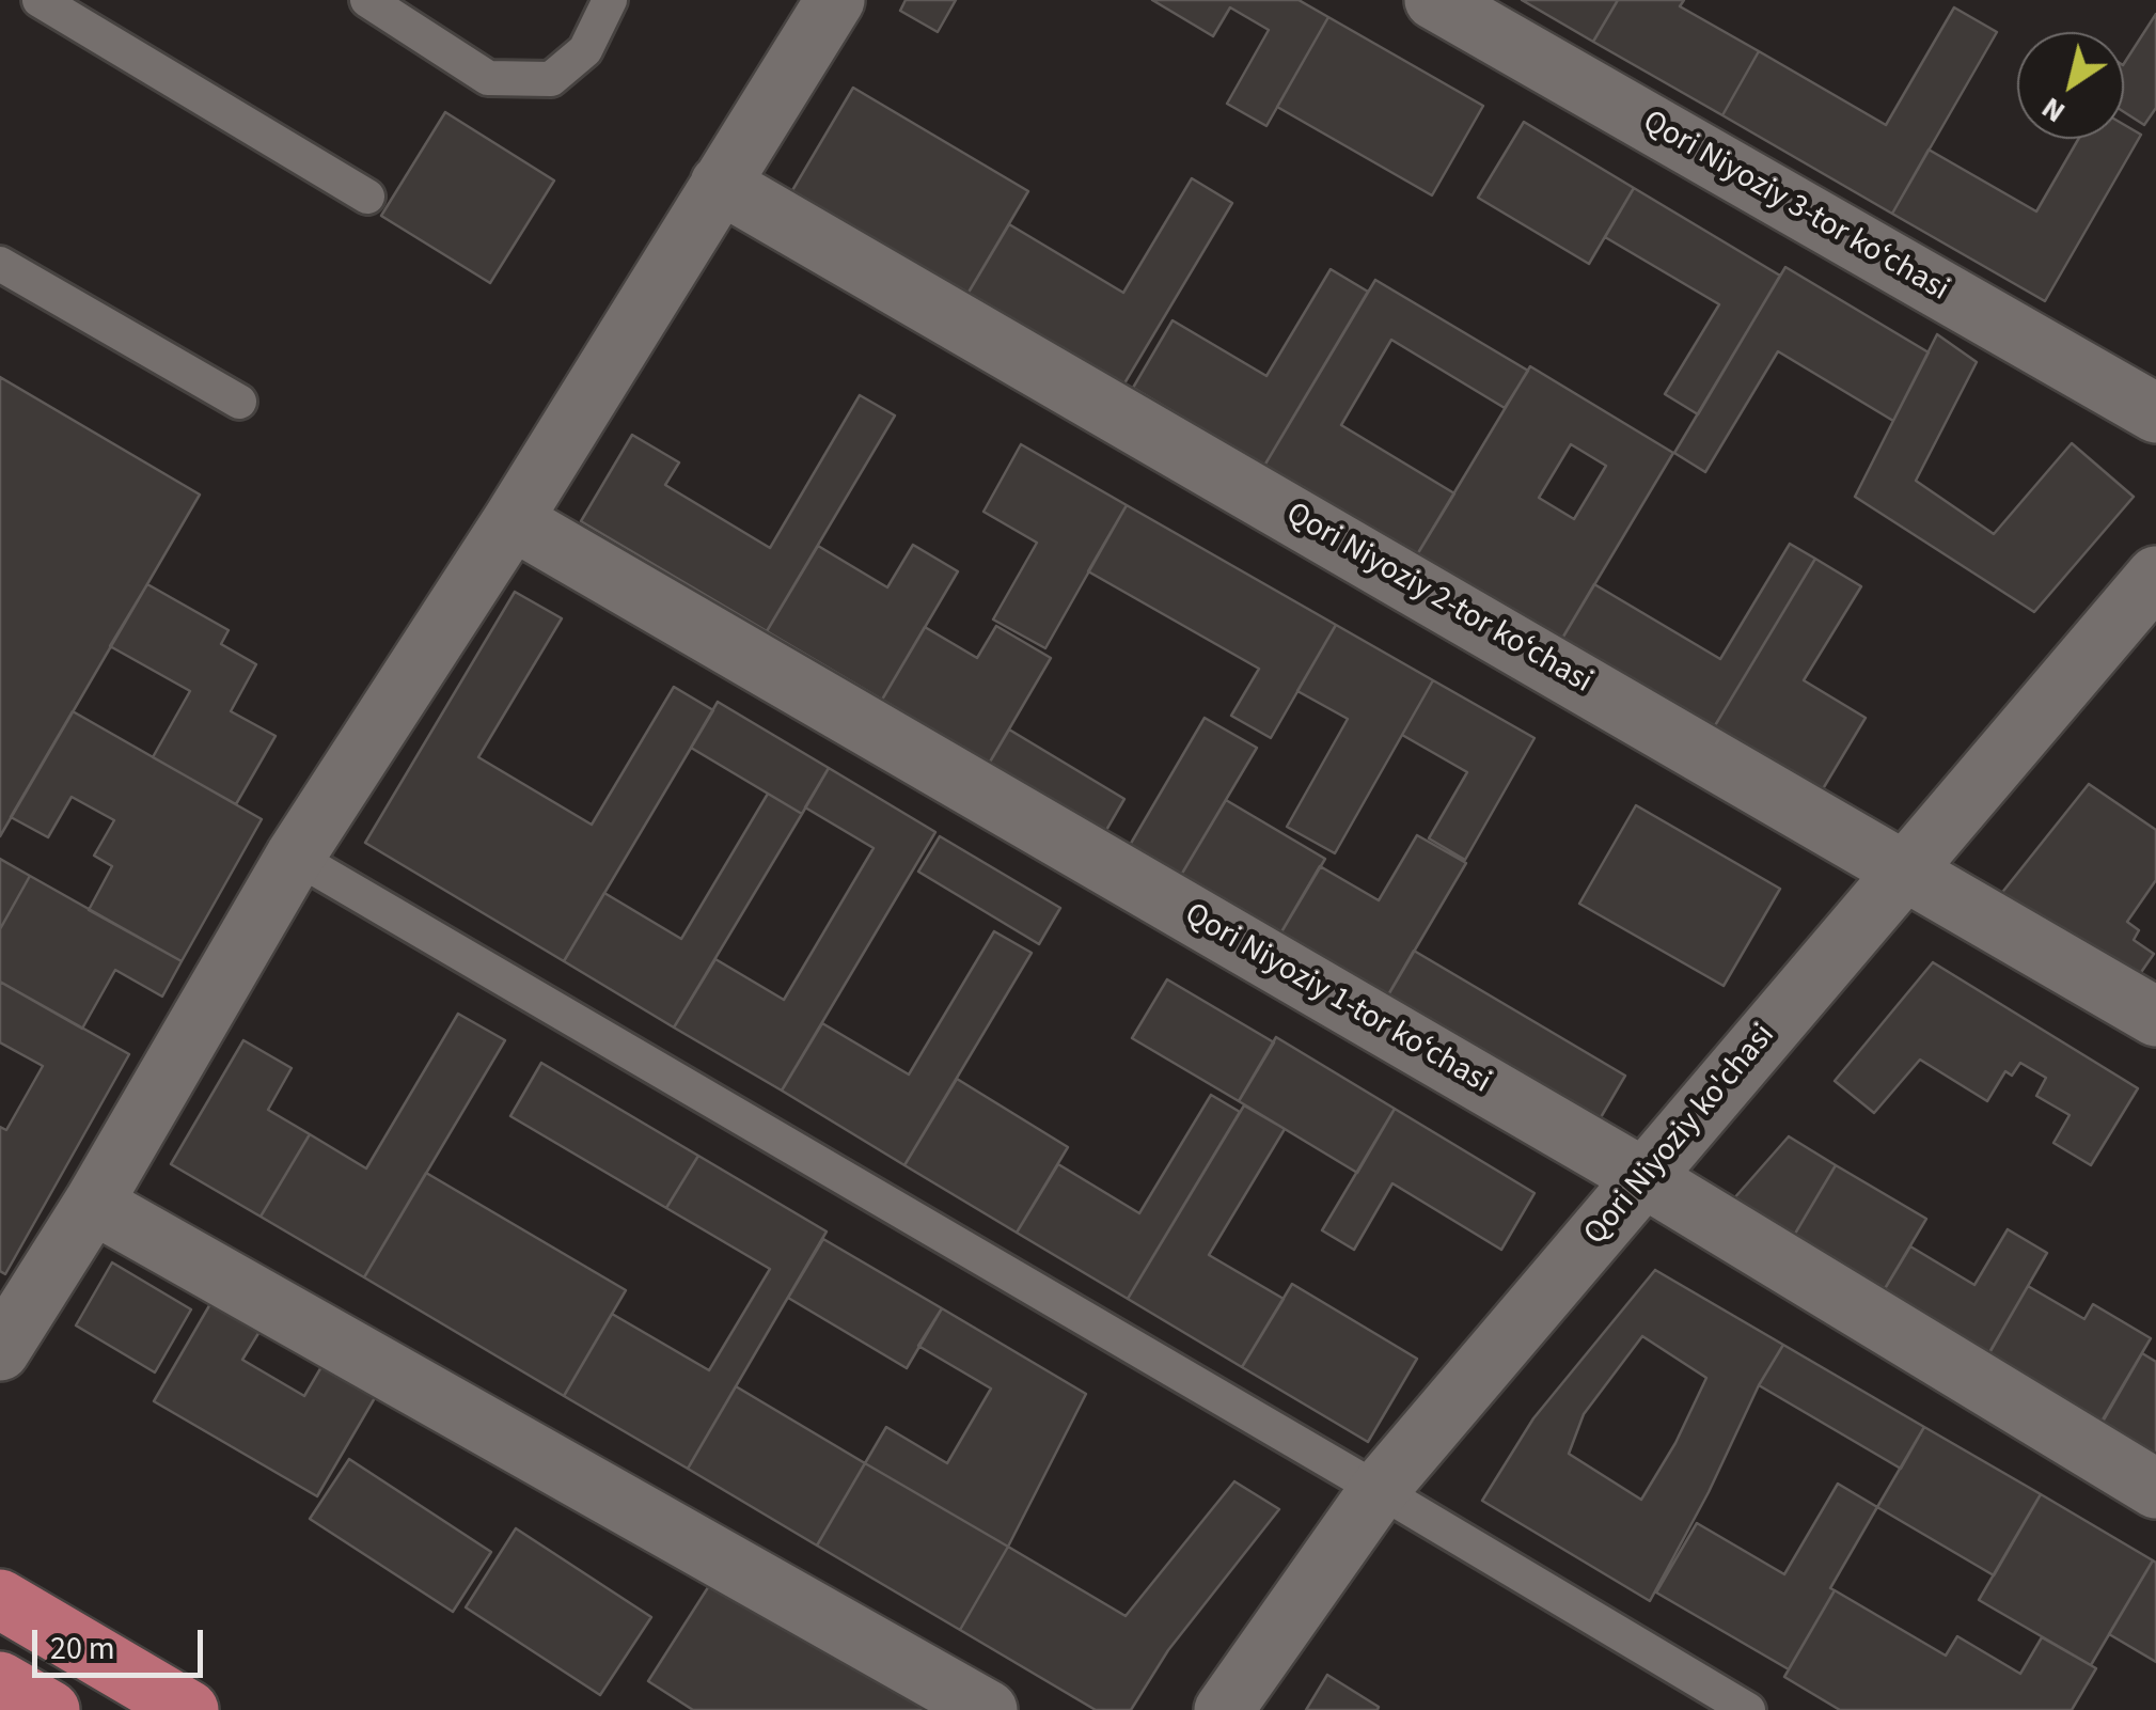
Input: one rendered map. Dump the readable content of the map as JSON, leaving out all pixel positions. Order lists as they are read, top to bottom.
{
  "streets": {
    "street": [
      "Qori Niyoziy 3-tor koʻchasi",
      "Qori Niyoziy 2-tor koʻchasi",
      "Qori Niyoziy 1-tor koʻchasi",
      "Qori Niyoziy ko'chasi"
    ]
  },
  "crossings": [
    ["Qori Niyoziy 2-tor koʻchasi", "Qori Niyoziy ko'chasi"],
    ["Qori Niyoziy 1-tor koʻchasi", "Qori Niyoziy ko'chasi"]
  ],
  "scale_bar": "20 m",
  "north": "bottom left"
}
